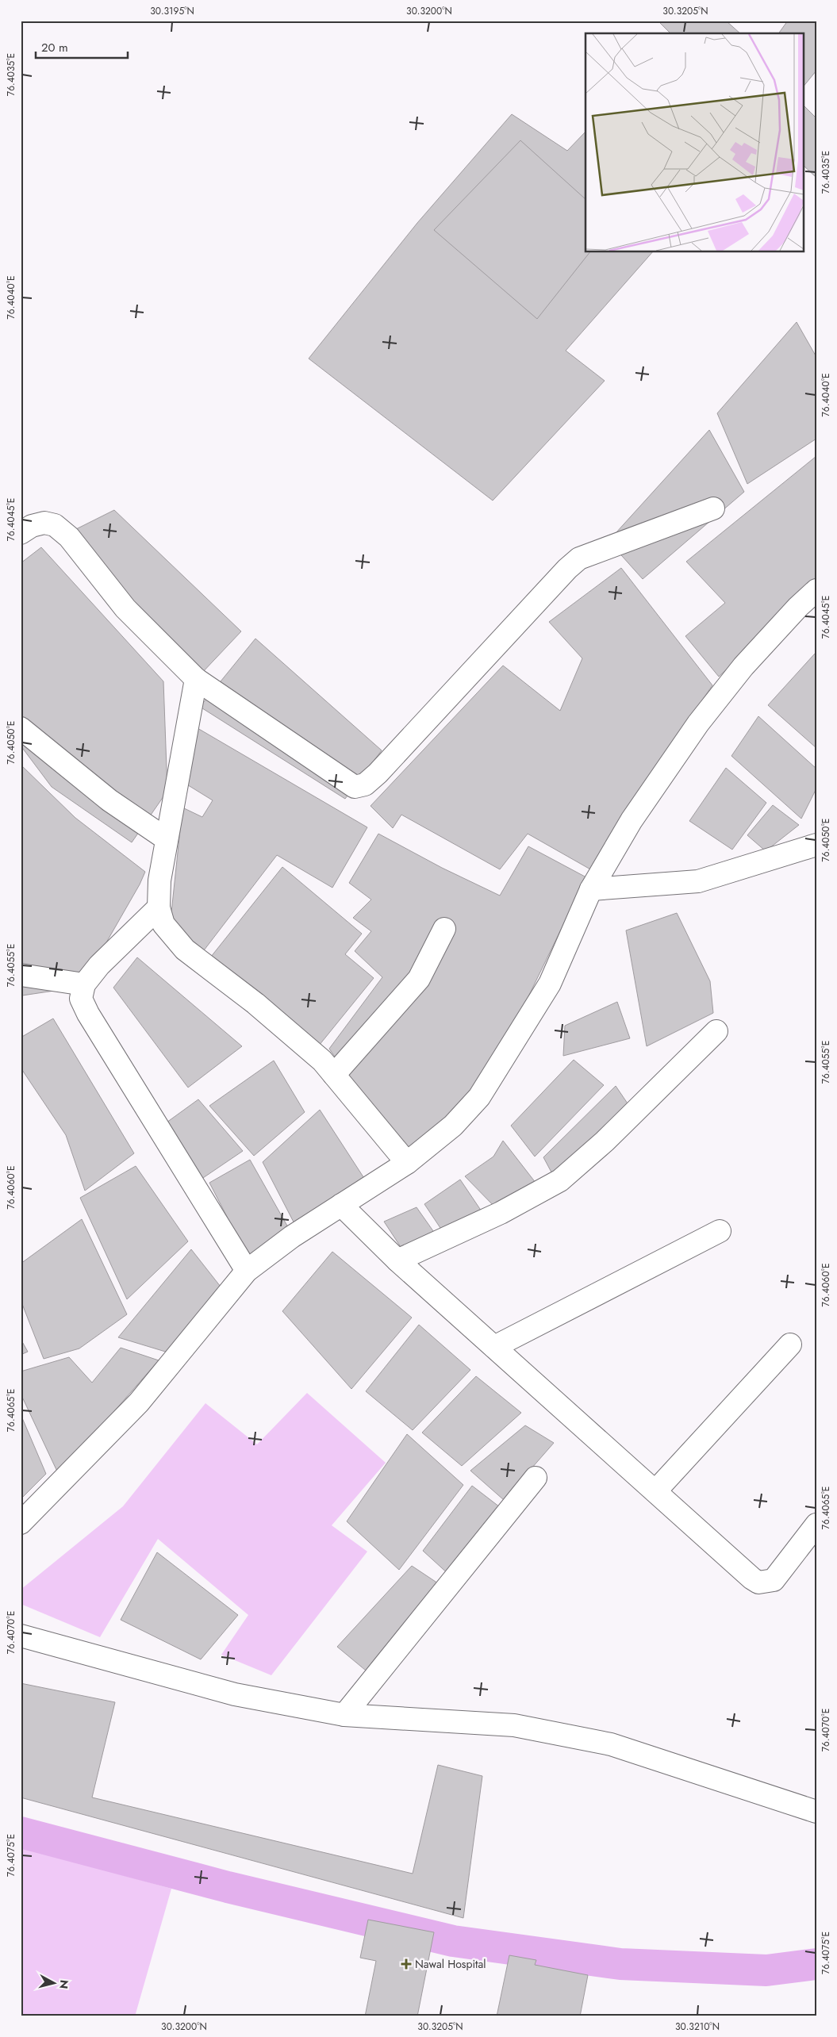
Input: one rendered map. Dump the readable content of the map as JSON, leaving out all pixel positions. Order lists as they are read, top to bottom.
{
  "places": {
    "health": ["Nawal Hospital"]
  },
  "scale_bar": "20 m",
  "north": "right",
  "coordinates": [
    "30.3195°N",
    "30.3200°N",
    "30.3205°N",
    "76.4035°E",
    "76.4040°E",
    "76.4045°E",
    "76.4050°E",
    "76.4055°E",
    "76.4060°E",
    "76.4065°E",
    "76.4070°E",
    "76.4075°E",
    "30.3210°N"
  ]
}
